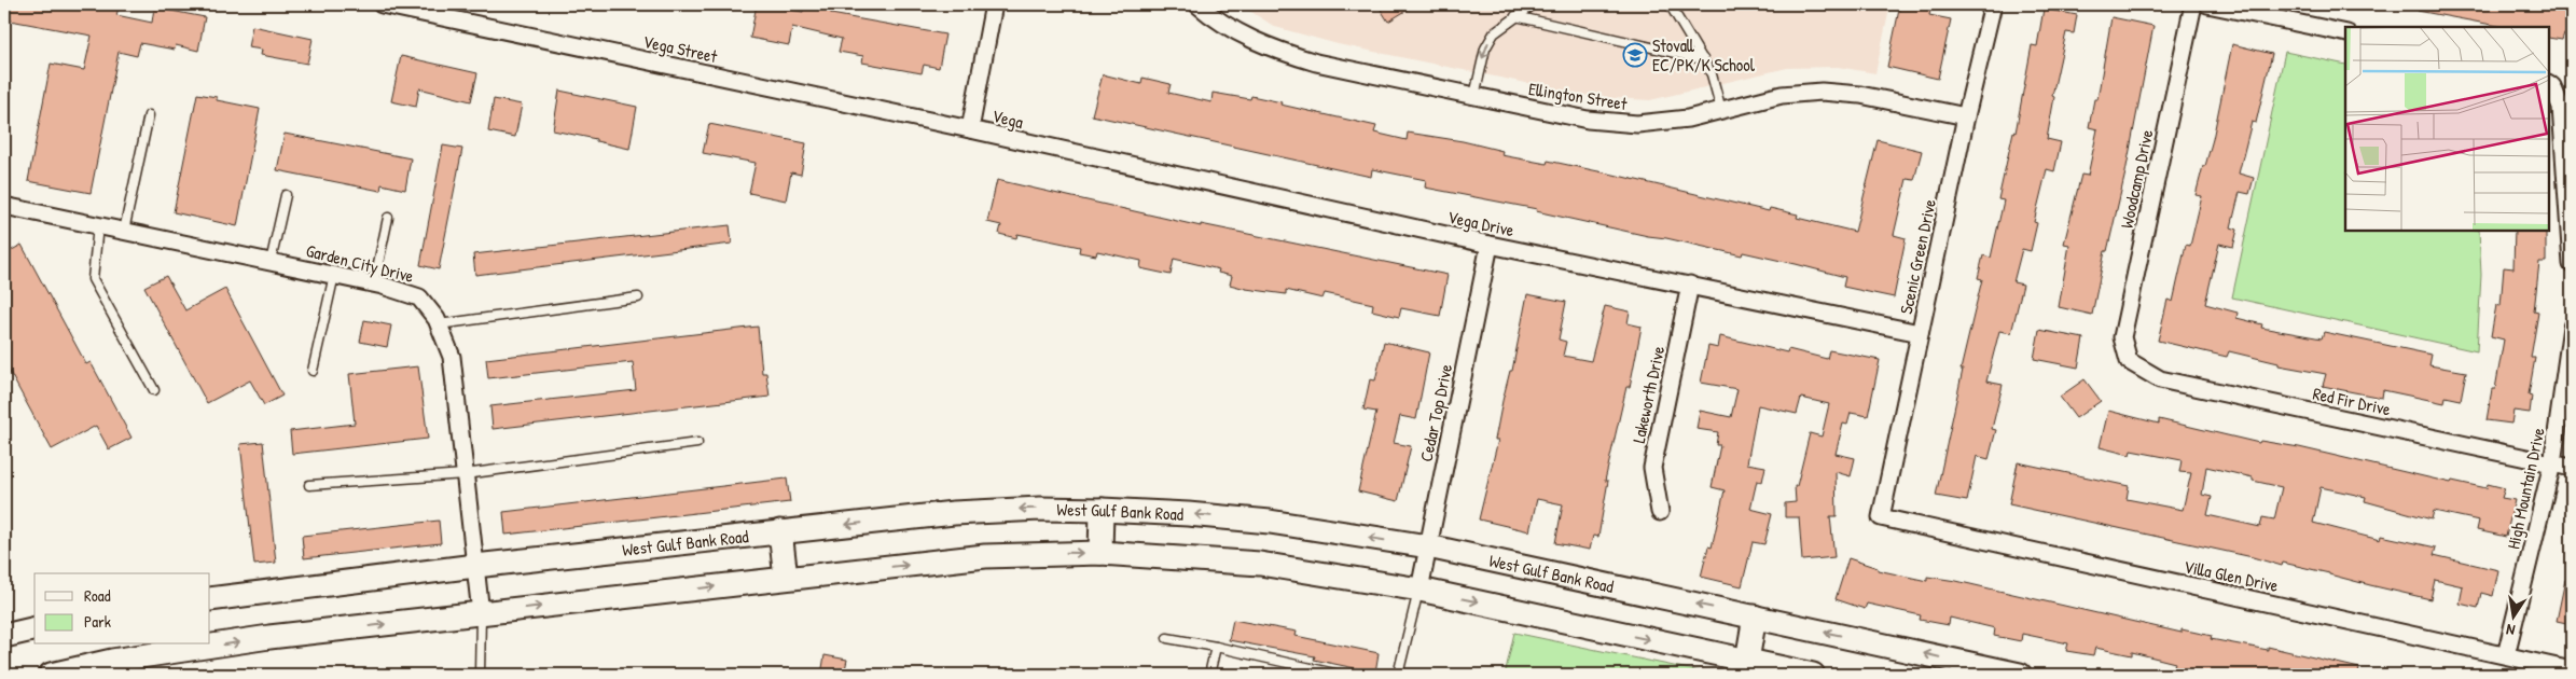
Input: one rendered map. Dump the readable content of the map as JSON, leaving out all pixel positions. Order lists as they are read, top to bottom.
{
  "streets": {
    "main road": ["West Gulf Bank Road"],
    "street": [
      "Vega Street",
      "Ellington Street",
      "Vega",
      "Woodcamp Drive",
      "Vega Drive",
      "Scenic Green Drive",
      "Garden City Drive",
      "Lakeworth Drive",
      "Red Fir Drive",
      "Cedar Top Drive",
      "High Mountain Drive",
      "Villa Glen Drive"
    ]
  },
  "crossings": [
    ["Vega Street", "Vega"],
    ["Ellington Street", "Scenic Green Drive"],
    ["Vega", "Vega Drive"],
    ["Woodcamp Drive", "Red Fir Drive"],
    ["Vega Drive", "Scenic Green Drive"],
    ["Vega Drive", "Lakeworth Drive"],
    ["Vega Drive", "Cedar Top Drive"],
    ["Scenic Green Drive", "Villa Glen Drive"],
    ["Garden City Drive", "West Gulf Bank Road"],
    ["Red Fir Drive", "High Mountain Drive"],
    ["Cedar Top Drive", "West Gulf Bank Road"],
    ["High Mountain Drive", "Villa Glen Drive"]
  ],
  "places": {
    "school or university": ["Stovall EC/PK/K School"]
  },
  "legend": ["Road", "Park"],
  "north": "bottom"
}
